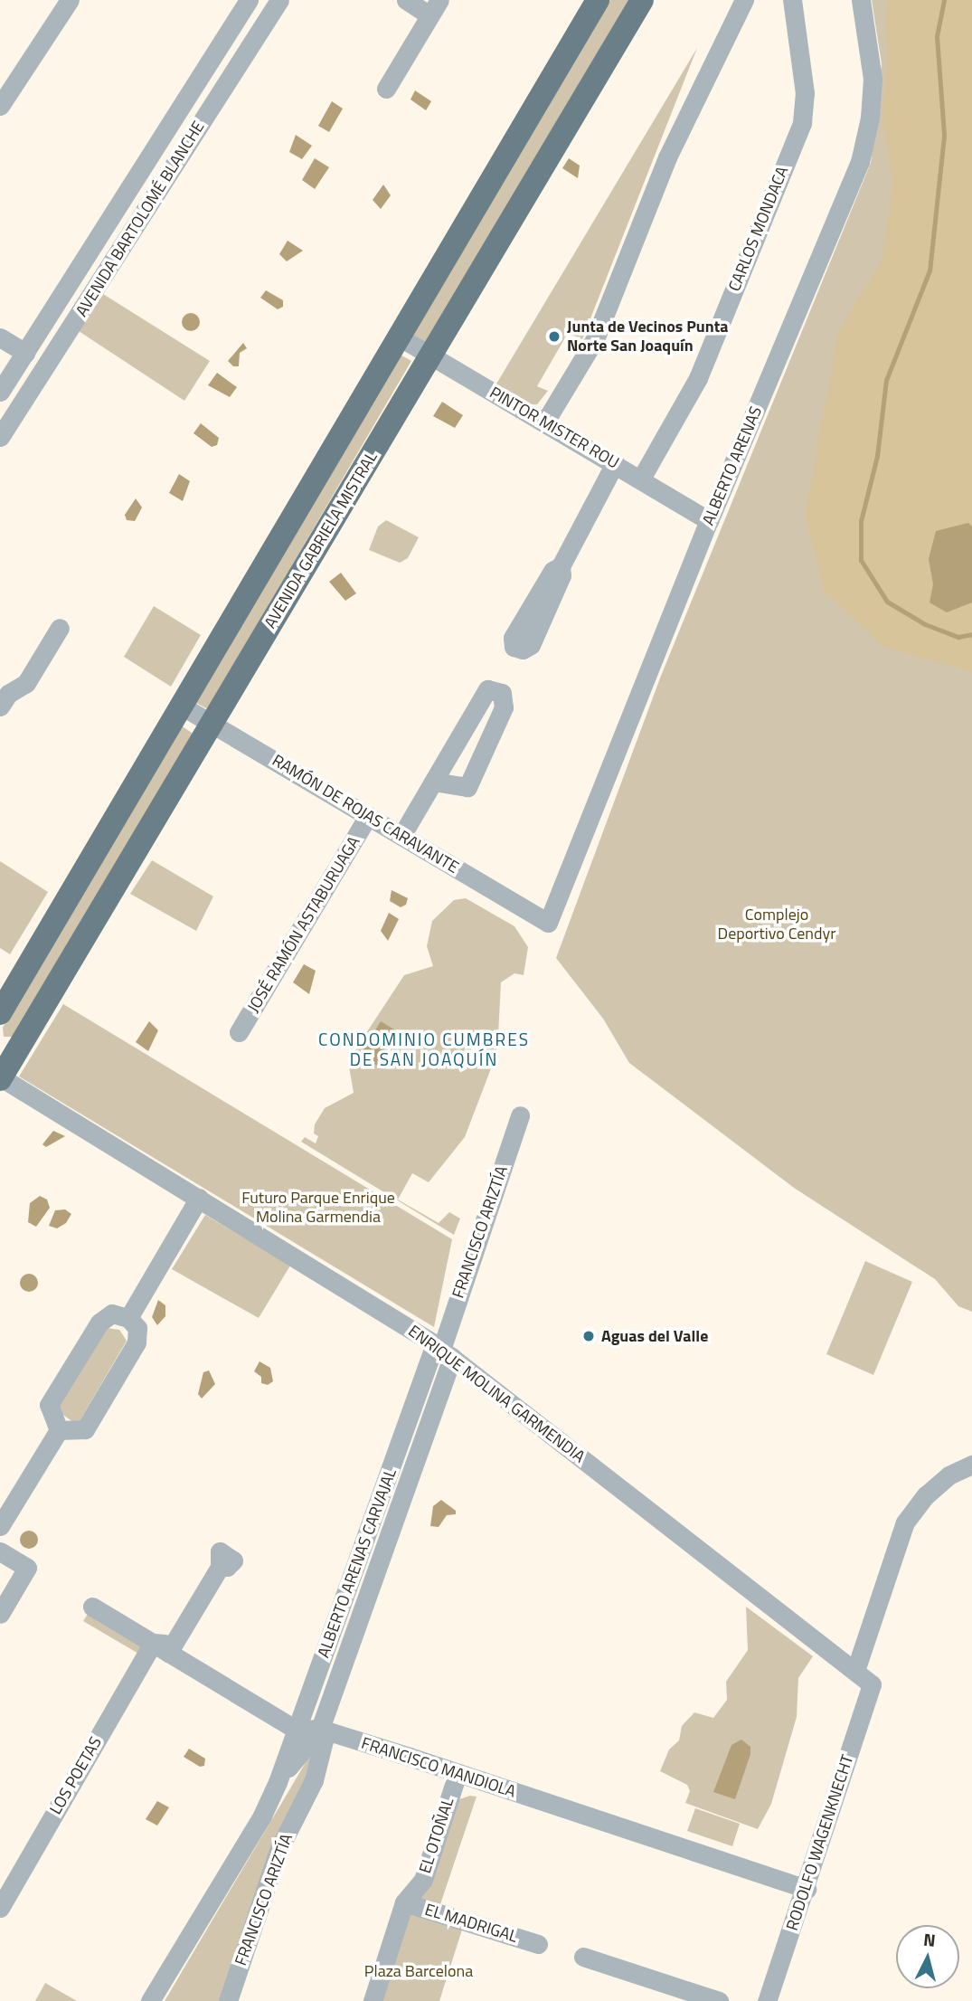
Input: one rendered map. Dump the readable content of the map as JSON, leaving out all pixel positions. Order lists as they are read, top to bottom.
{
  "streets": {
    "main road": ["AVENIDA GABRIELA MISTRAL"],
    "street": [
      "AVENIDA BARTOLOMÉ BLANCHE",
      "CARLOS MONDACA",
      "PINTOR MISTER ROU",
      "ALBERTO ARENAS",
      "RAMÓN DE ROJAS CARAVANTE",
      "JOSÉ RAMÓN ASTABURUAGA",
      "FRANCISCO ARIZTÍA",
      "ENRIQUE MOLINA GARMENDIA",
      "ALBERTO ARENAS CARVAJAL",
      "FRANCISCO MANDIOLA",
      "LOS POETAS",
      "EL OTOÑAL",
      "RODOLFO WAGENKNECHT",
      "EL MADRIGAL"
    ]
  },
  "crossings": [
    ["CARLOS MONDACA", "PINTOR MISTER ROU"],
    ["PINTOR MISTER ROU", "ALBERTO ARENAS"],
    ["PINTOR MISTER ROU", "AVENIDA GABRIELA MISTRAL"],
    ["ALBERTO ARENAS", "RAMÓN DE ROJAS CARAVANTE"],
    ["AVENIDA GABRIELA MISTRAL", "RAMÓN DE ROJAS CARAVANTE"],
    ["AVENIDA GABRIELA MISTRAL", "ENRIQUE MOLINA GARMENDIA"],
    ["RAMÓN DE ROJAS CARAVANTE", "JOSÉ RAMÓN ASTABURUAGA"],
    ["FRANCISCO ARIZTÍA", "ENRIQUE MOLINA GARMENDIA"],
    ["FRANCISCO ARIZTÍA", "ALBERTO ARENAS CARVAJAL"],
    ["FRANCISCO ARIZTÍA", "FRANCISCO MANDIOLA"],
    ["ENRIQUE MOLINA GARMENDIA", "ALBERTO ARENAS CARVAJAL"],
    ["ENRIQUE MOLINA GARMENDIA", "RODOLFO WAGENKNECHT"],
    ["ALBERTO ARENAS CARVAJAL", "FRANCISCO MANDIOLA"],
    ["FRANCISCO MANDIOLA", "EL OTOÑAL"],
    ["FRANCISCO MANDIOLA", "RODOLFO WAGENKNECHT"],
    ["EL OTOÑAL", "EL MADRIGAL"]
  ],
  "districts": ["CONDOMINIO CUMBRES DE SAN JOAQUÍN"],
  "parks": ["Complejo Deportivo Cendyr", "Futuro Parque Enrique Molina Garmendia", "Plaza Barcelona"],
  "places": ["Junta de Vecinos Punta Norte San Joaquín", "Aguas del Valle"],
  "north": "top"
}
